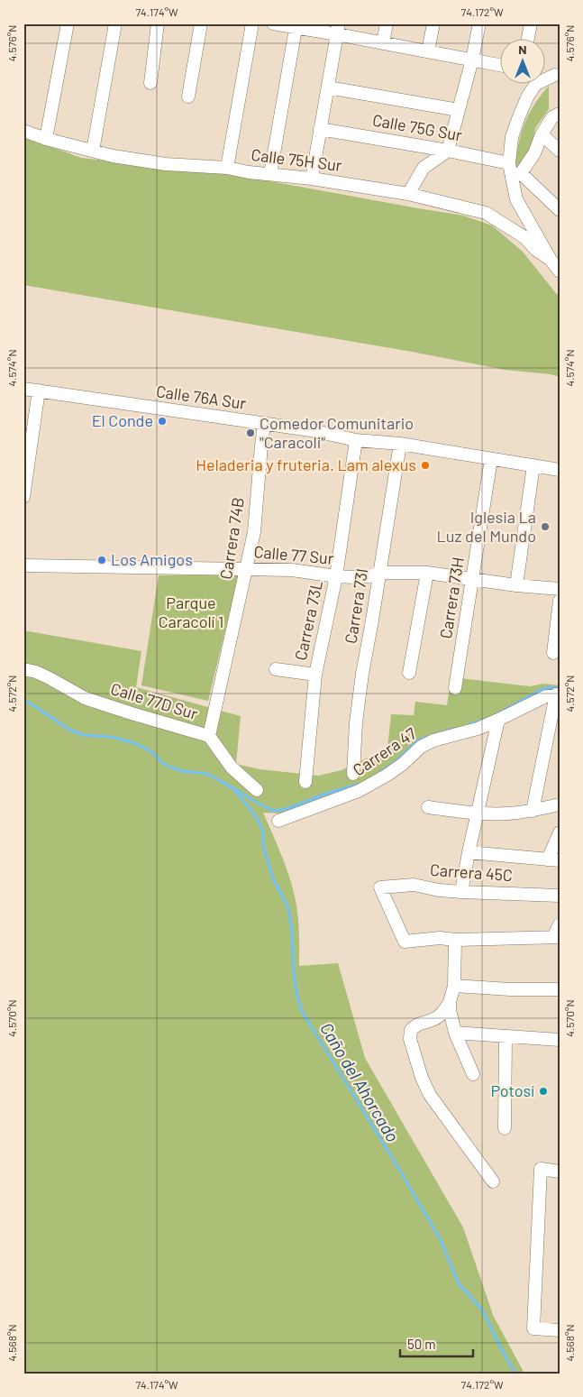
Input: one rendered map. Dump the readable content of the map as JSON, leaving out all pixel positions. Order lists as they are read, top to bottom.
{
  "streets": {
    "street": [
      "Calle 75G Sur",
      "Calle 75H Sur",
      "Calle 76A Sur",
      "Carrera 74B",
      "Calle 77 Sur",
      "Carrera 73H",
      "Carrera 73I",
      "Carrera 73L",
      "Calle 77D Sur",
      "Carrera 47",
      "Carrera 45C"
    ]
  },
  "crossings": [
    ["Calle 76A Sur", "Carrera 74B"],
    ["Calle 76A Sur", "Carrera 73H"],
    ["Calle 76A Sur", "Carrera 73I"],
    ["Calle 76A Sur", "Carrera 73L"],
    ["Carrera 74B", "Calle 77 Sur"],
    ["Carrera 74B", "Calle 77D Sur"],
    ["Calle 77 Sur", "Carrera 73H"],
    ["Calle 77 Sur", "Carrera 73I"],
    ["Calle 77 Sur", "Carrera 73L"]
  ],
  "water": ["Caño del Ahorcado"],
  "parks": ["Parque Caracolí 1"],
  "places": [
    "El Conde",
    "Comedor Comunitario \"Caracoli\"",
    "Heladeria y fruteria. Lam alexus",
    "Iglesia La Luz del Mundo",
    "Los Amigos",
    "Potosí"
  ],
  "scale_bar": "50 m",
  "north": "top",
  "coordinates": [
    "74.174°W",
    "74.172°W",
    "4.576°N",
    "4.574°N",
    "4.572°N",
    "4.570°N",
    "4.568°N"
  ]
}
